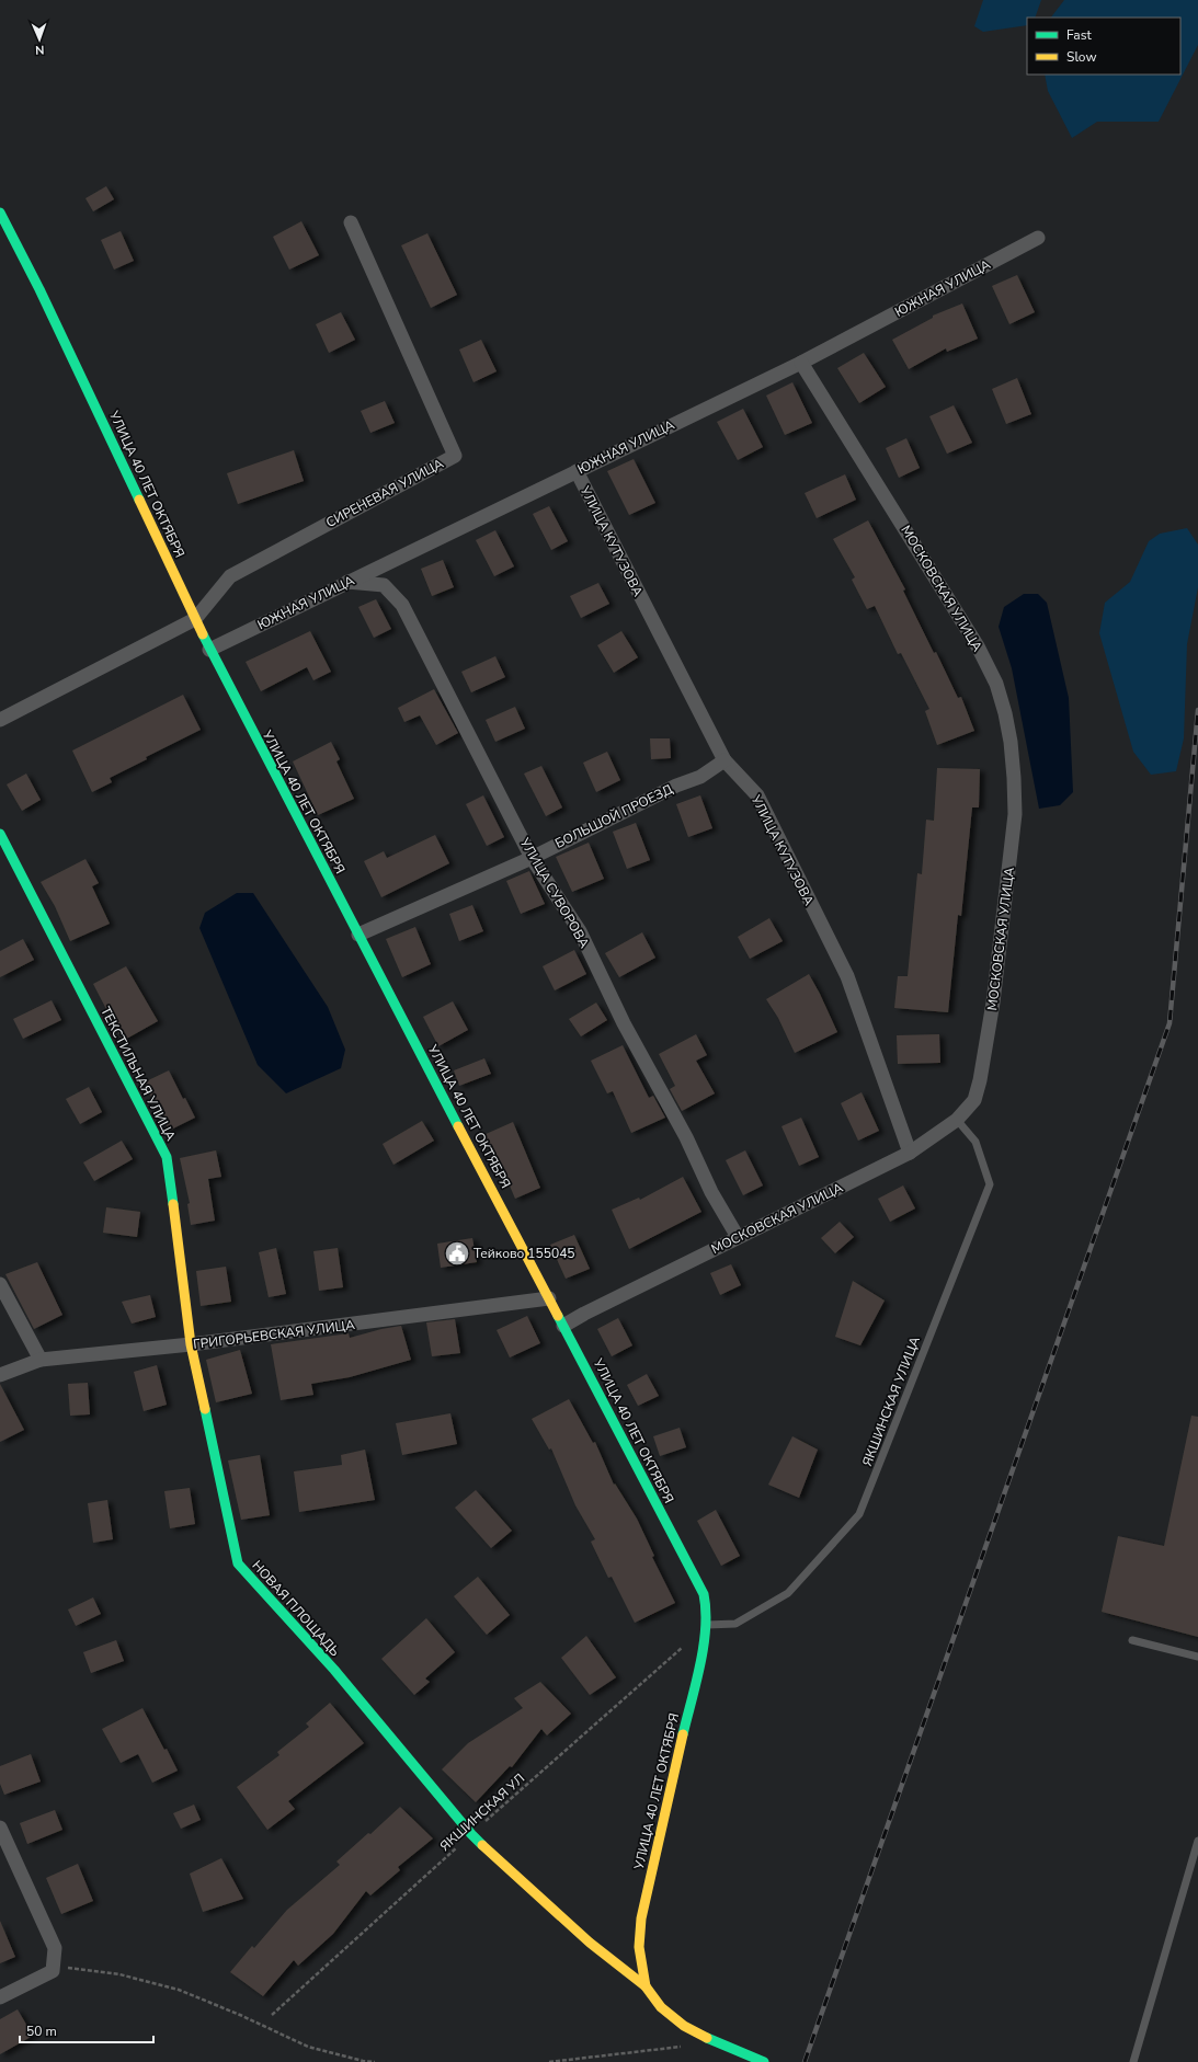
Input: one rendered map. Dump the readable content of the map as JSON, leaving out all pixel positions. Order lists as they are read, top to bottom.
{
  "streets": {
    "street": [
      "ЮЖНАЯ УЛИЦА",
      "УЛИЦА 40 ЛЕТ ОКТЯБРЯ",
      "СИРЕНЕВАЯ УЛИЦА",
      "УЛИЦА КУТУЗОВА",
      "МОСКОВСКАЯ УЛИЦА",
      "БОЛЬШОЙ ПРОЕЗД",
      "УЛИЦА СУВОРОВА",
      "ТЕКСТИЛЬНАЯ УЛИЦА",
      "ГРИГОРЬЕВСКАЯ УЛИЦА",
      "НОВАЯ ПЛОЩАДЬ"
    ],
    "lane": ["ЯКШИНСКАЯ УЛИЦА"],
    "path": ["ЯКШИНСКАЯ УЛ"]
  },
  "crossings": [
    ["ЮЖНАЯ УЛИЦА", "УЛИЦА 40 ЛЕТ ОКТЯБРЯ"],
    ["ЮЖНАЯ УЛИЦА", "УЛИЦА КУТУЗОВА"],
    ["ЮЖНАЯ УЛИЦА", "МОСКОВСКАЯ УЛИЦА"],
    ["ЮЖНАЯ УЛИЦА", "УЛИЦА СУВОРОВА"],
    ["УЛИЦА 40 ЛЕТ ОКТЯБРЯ", "СИРЕНЕВАЯ УЛИЦА"],
    ["УЛИЦА 40 ЛЕТ ОКТЯБРЯ", "МОСКОВСКАЯ УЛИЦА"],
    ["УЛИЦА 40 ЛЕТ ОКТЯБРЯ", "БОЛЬШОЙ ПРОЕЗД"],
    ["УЛИЦА 40 ЛЕТ ОКТЯБРЯ", "ГРИГОРЬЕВСКАЯ УЛИЦА"],
    ["УЛИЦА 40 ЛЕТ ОКТЯБРЯ", "ЯКШИНСКАЯ УЛИЦА"],
    ["УЛИЦА 40 ЛЕТ ОКТЯБРЯ", "НОВАЯ ПЛОЩАДЬ"],
    ["УЛИЦА КУТУЗОВА", "МОСКОВСКАЯ УЛИЦА"],
    ["УЛИЦА КУТУЗОВА", "БОЛЬШОЙ ПРОЕЗД"],
    ["МОСКОВСКАЯ УЛИЦА", "УЛИЦА СУВОРОВА"],
    ["МОСКОВСКАЯ УЛИЦА", "ЯКШИНСКАЯ УЛИЦА"],
    ["БОЛЬШОЙ ПРОЕЗД", "УЛИЦА СУВОРОВА"],
    ["ТЕКСТИЛЬНАЯ УЛИЦА", "ГРИГОРЬЕВСКАЯ УЛИЦА"],
    ["ТЕКСТИЛЬНАЯ УЛИЦА", "НОВАЯ ПЛОЩАДЬ"],
    ["НОВАЯ ПЛОЩАДЬ", "ЯКШИНСКАЯ УЛ"]
  ],
  "places": {
    "public building": ["Тейково 155045"]
  },
  "legend": ["Fast", "Slow"],
  "scale_bar": "50 m",
  "north": "bottom"
}
